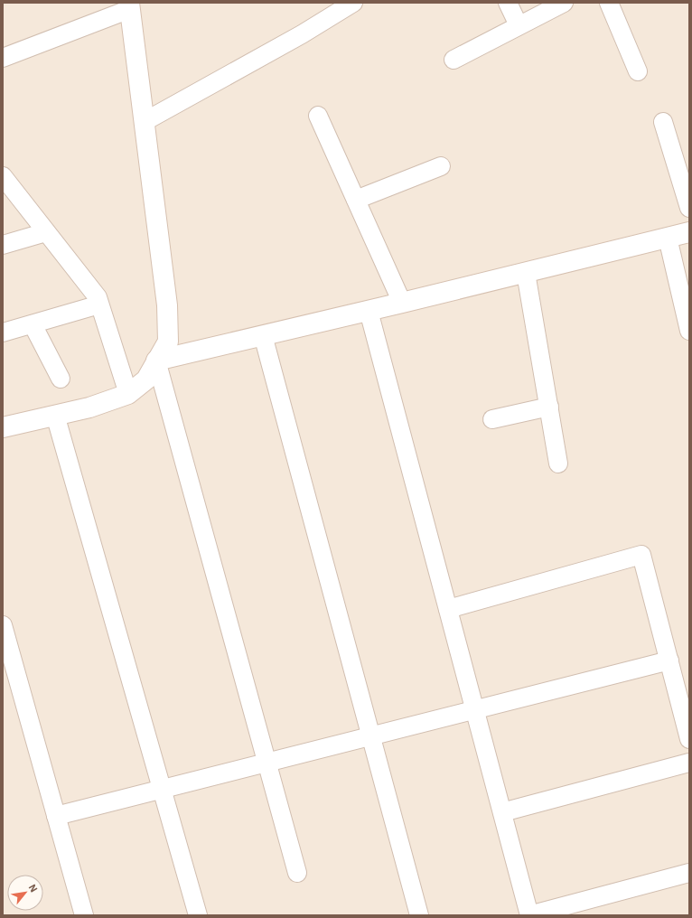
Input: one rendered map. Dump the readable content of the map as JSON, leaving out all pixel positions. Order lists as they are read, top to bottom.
{
  "north": "top right"
}
